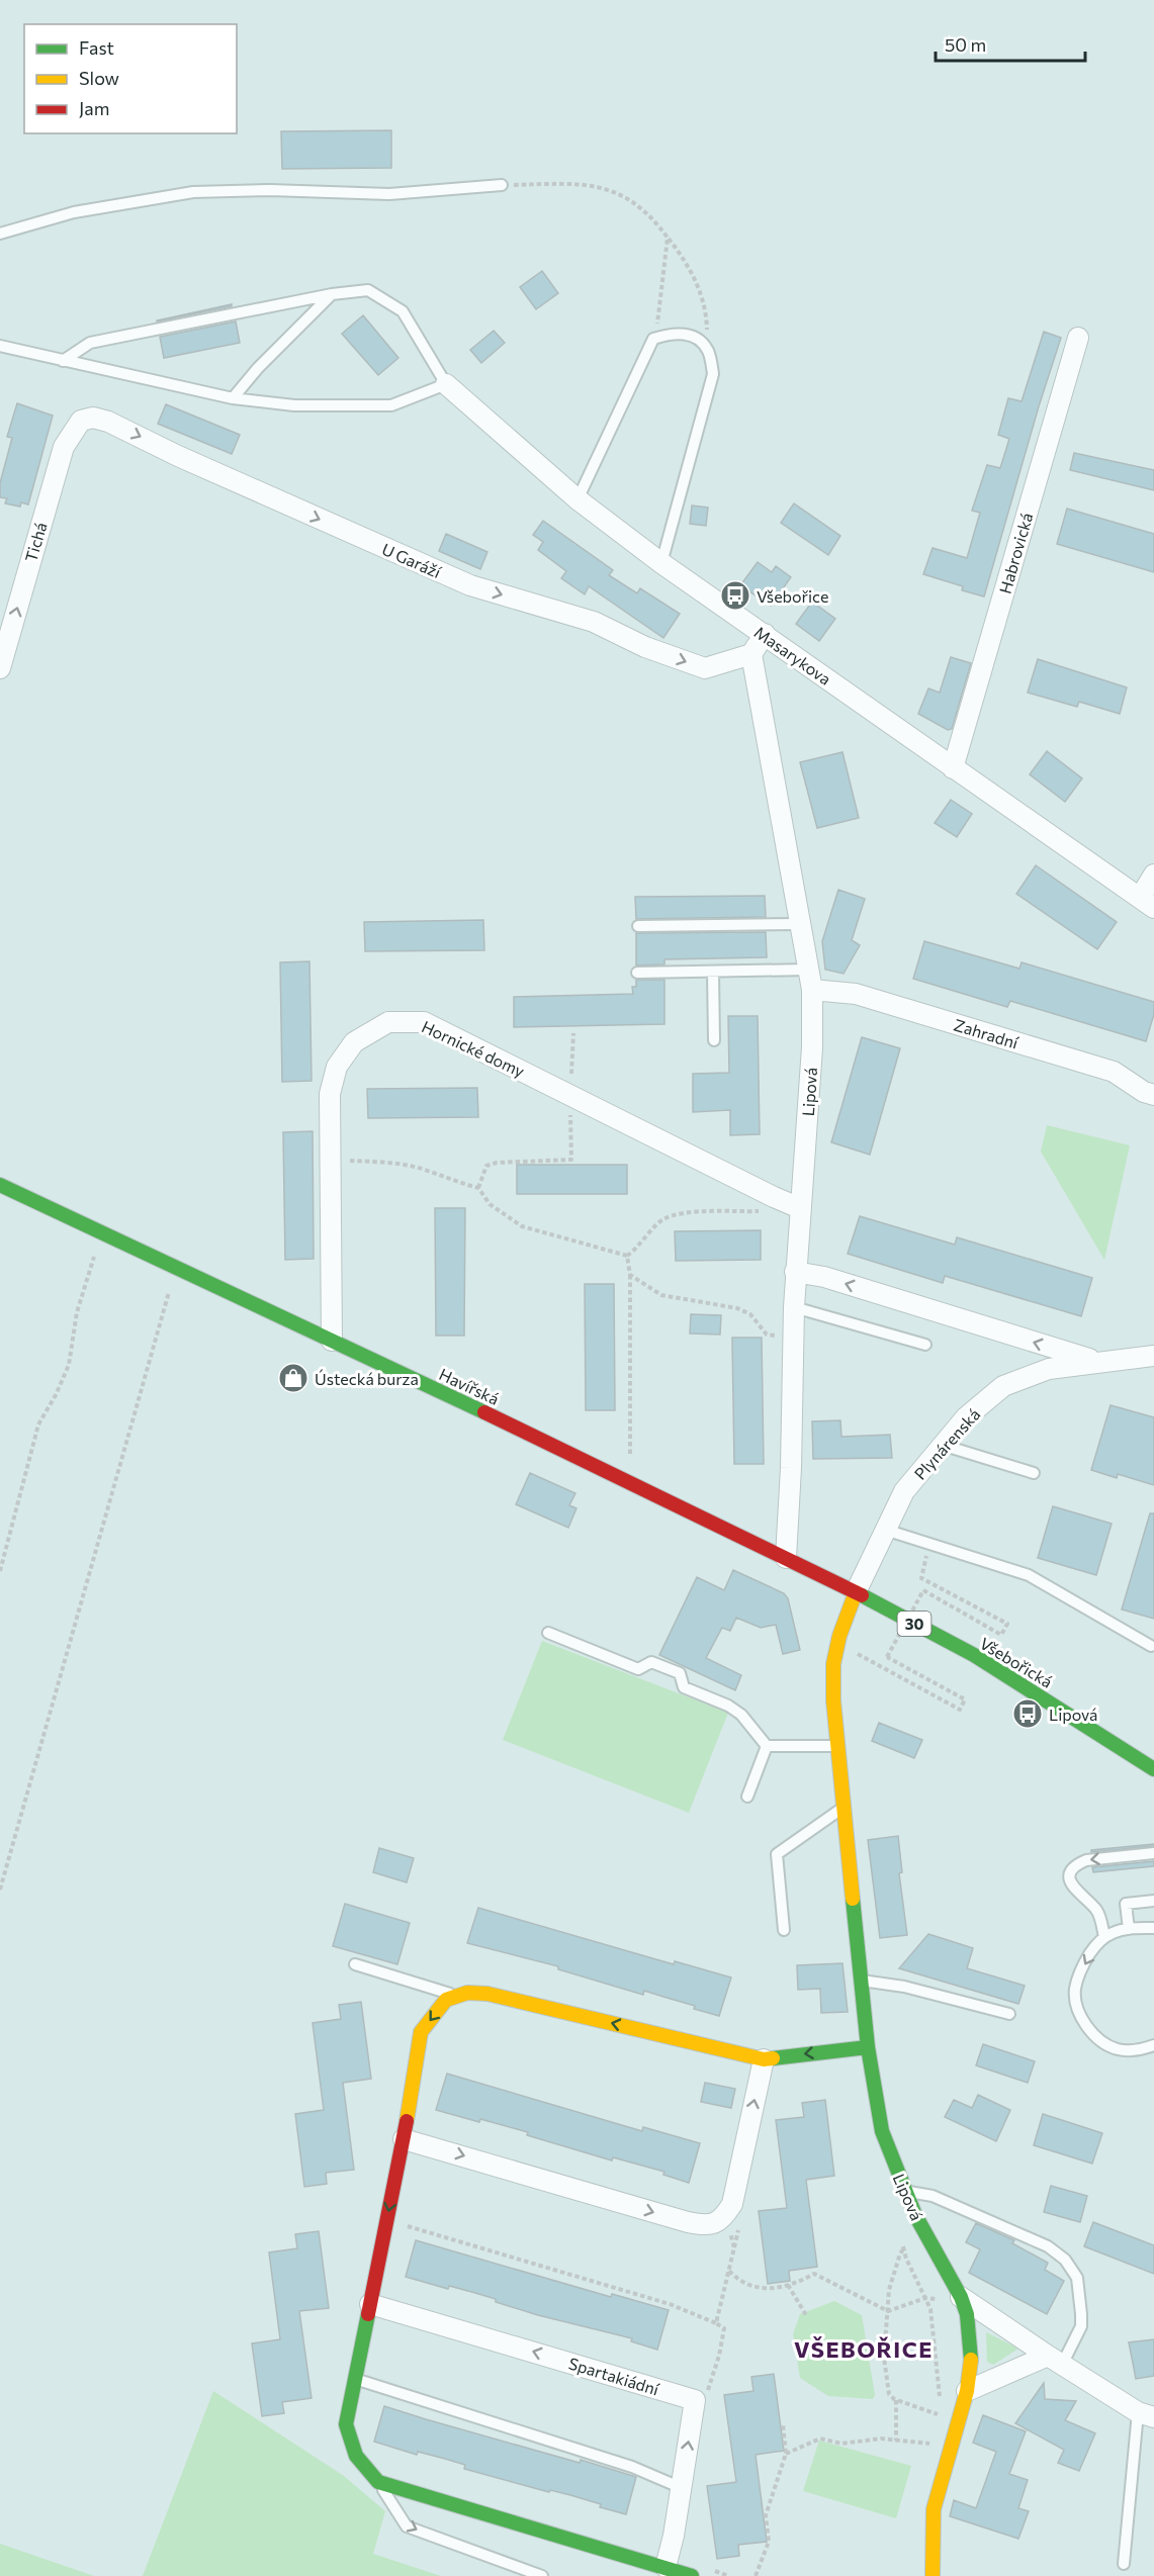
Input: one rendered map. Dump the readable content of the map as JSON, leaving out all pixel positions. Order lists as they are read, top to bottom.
{
  "streets": {
    "street": [
      "Tichá",
      "Habrovická",
      "U Garáží",
      "Masarykova",
      "Zahradní",
      "Hornické domy",
      "Lipová",
      "Havířská",
      "Plynárenská",
      "30",
      "Všebořická",
      "Spartakiádní"
    ]
  },
  "crossings": [
    ["Tichá", "U Garáží"],
    ["Habrovická", "Masarykova"],
    ["U Garáží", "Lipová"],
    ["Zahradní", "Lipová"],
    ["Hornické domy", "Lipová"],
    ["Hornické domy", "Havířská"],
    ["Lipová", "Havířská"],
    ["Lipová", "Plynárenská"],
    ["Lipová", "Všebořická"],
    ["Havířská", "Plynárenská"],
    ["Havířská", "Všebořická"],
    ["Plynárenská", "Všebořická"]
  ],
  "one_way": ["Tichá", "U Garáží", "Plynárenská"],
  "districts": ["VŠEBOŘICE"],
  "places": {
    "bus stop": ["Všebořice", "Lipová"],
    "shop": ["Ústecká burza"]
  },
  "legend": ["Fast", "Slow", "Jam"],
  "scale_bar": "50 m"
}
